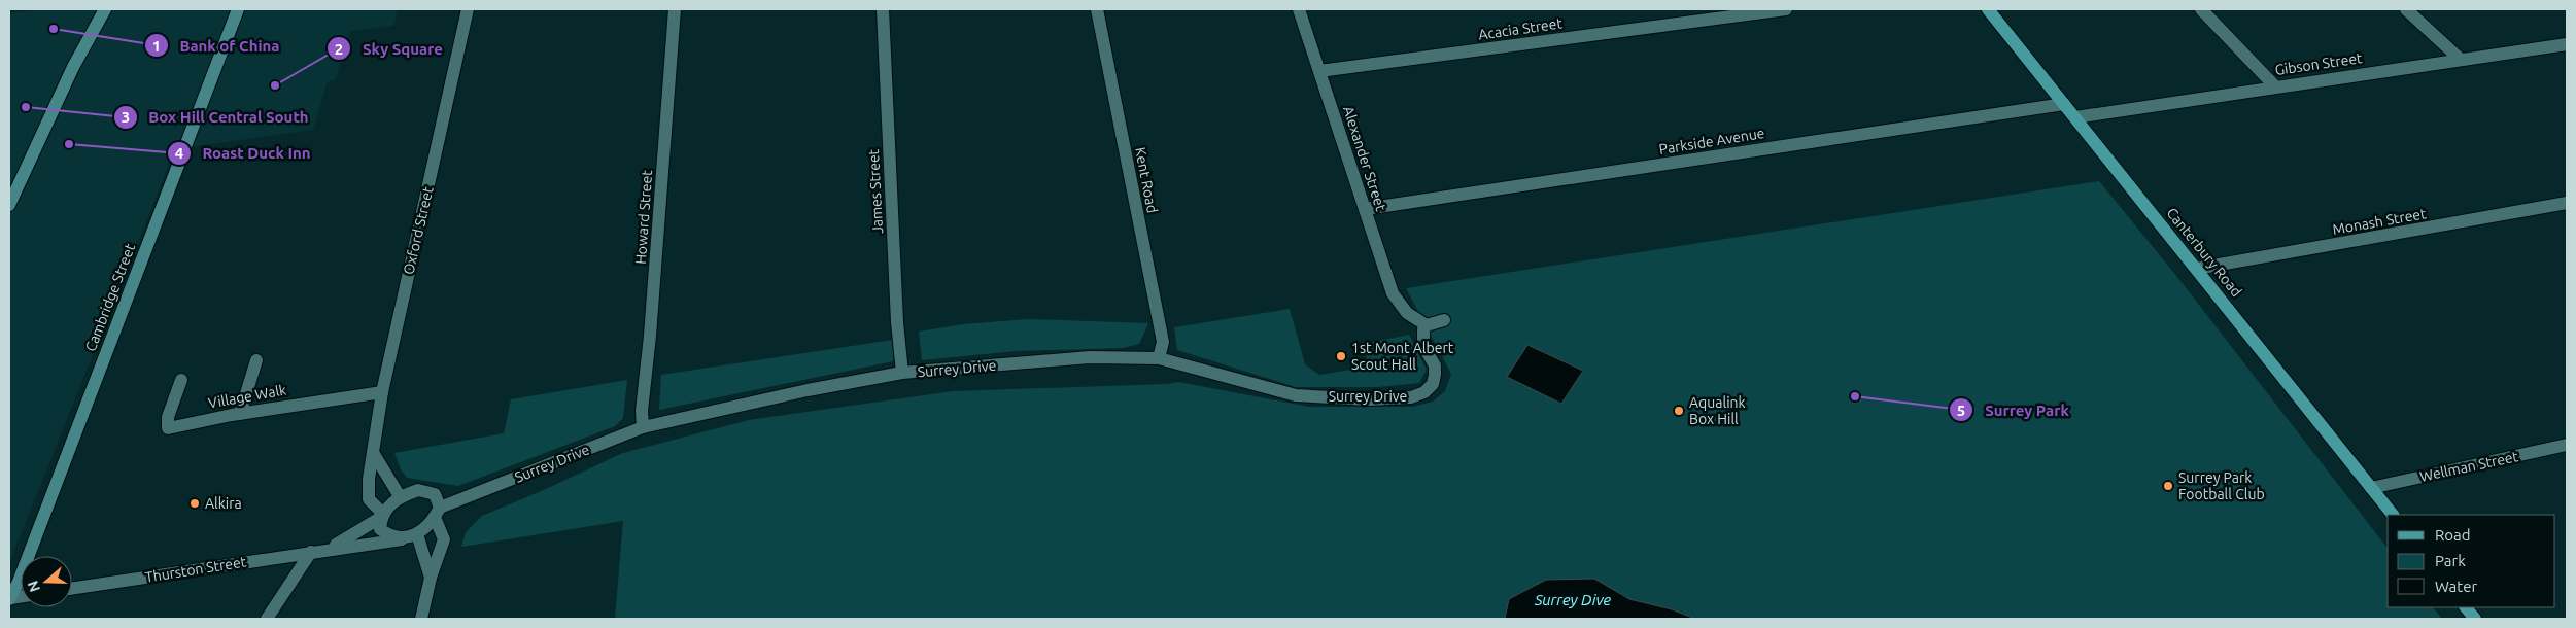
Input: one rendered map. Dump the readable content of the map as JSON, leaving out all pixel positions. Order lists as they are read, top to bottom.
{
  "streets": {
    "main road": ["Canterbury Road"],
    "street": [
      "Acacia Street",
      "Gibson Street",
      "Parkside Avenue",
      "Alexander Street",
      "Kent Road",
      "James Street",
      "Howard Street",
      "Monash Street",
      "Oxford Street",
      "Cambridge Street",
      "Surrey Drive",
      "Village Walk",
      "Wellman Street",
      "Thurston Street"
    ]
  },
  "crossings": [
    ["Acacia Street", "Alexander Street"],
    ["Gibson Street", "Canterbury Road"],
    ["Parkside Avenue", "Alexander Street"],
    ["Parkside Avenue", "Canterbury Road"],
    ["Alexander Street", "Surrey Drive"],
    ["Kent Road", "Surrey Drive"],
    ["James Street", "Surrey Drive"],
    ["Howard Street", "Surrey Drive"],
    ["Monash Street", "Canterbury Road"],
    ["Oxford Street", "Surrey Drive"],
    ["Oxford Street", "Village Walk"],
    ["Oxford Street", "Thurston Street"],
    ["Canterbury Road", "Wellman Street"],
    ["Surrey Drive", "Thurston Street"]
  ],
  "water": ["Surrey Dive"],
  "places": [
    "Bank of China",
    "Sky Square",
    "Box Hill Central South",
    "Roast Duck Inn",
    "1st Mont Albert Scout Hall",
    "Surrey Park",
    "Aqualink Box Hill",
    "Surrey Park Football Club",
    "Alkira"
  ],
  "legend": ["Road", "Park", "Water"],
  "north": "left"
}
